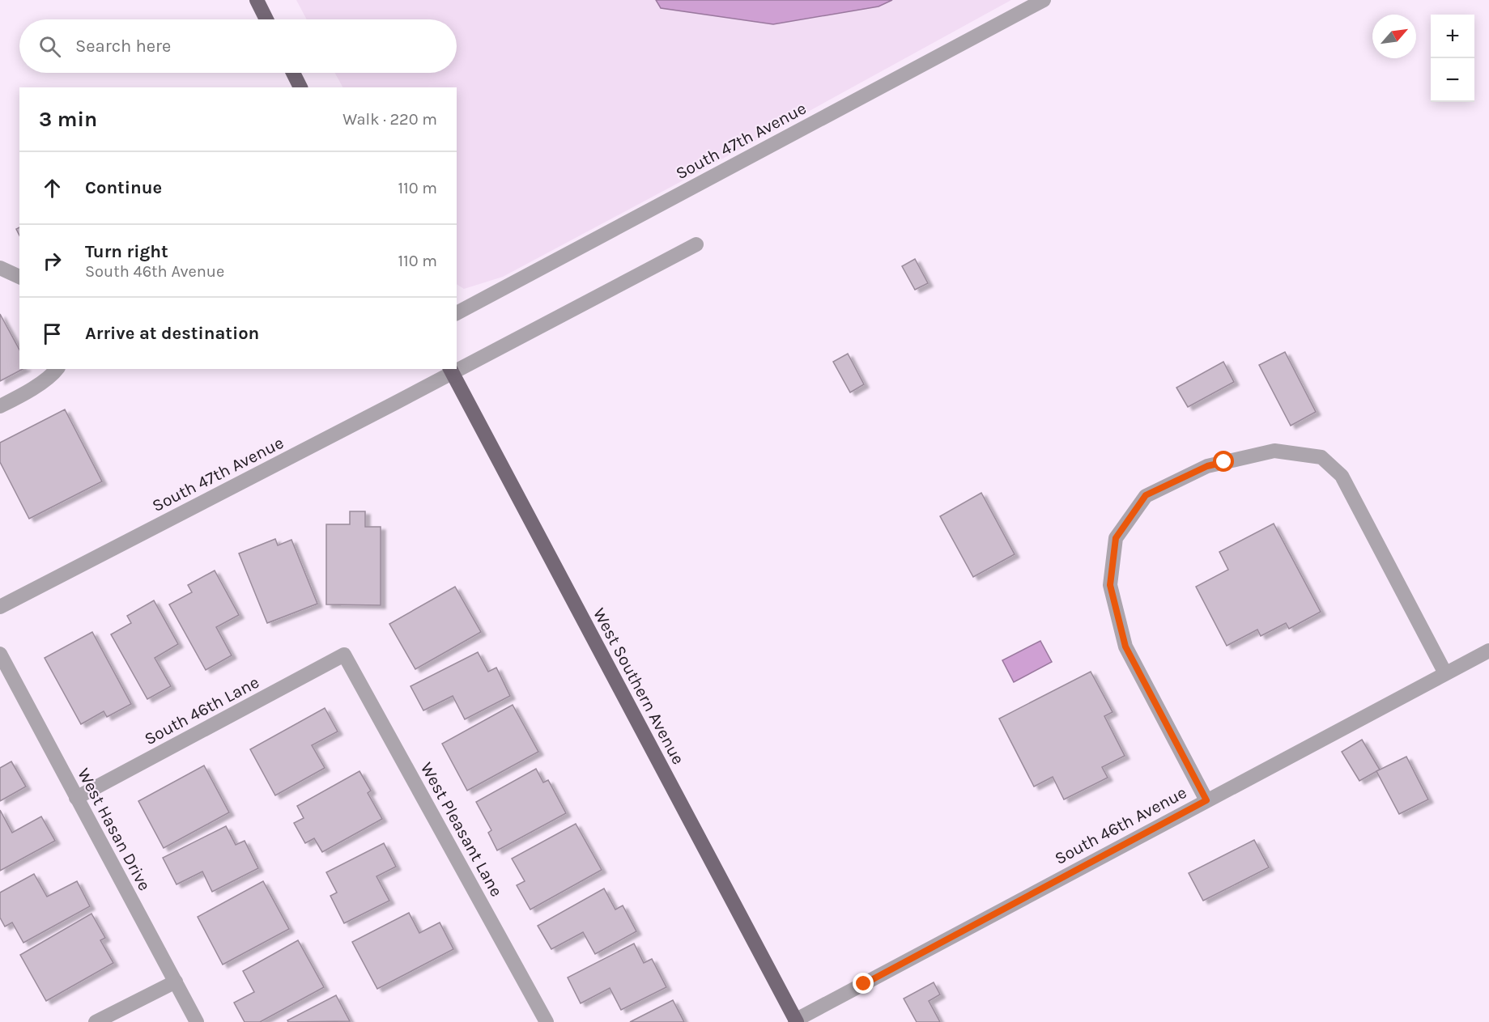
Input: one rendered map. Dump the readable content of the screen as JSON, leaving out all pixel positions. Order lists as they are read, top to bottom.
{
  "streets": {
    "main road": ["West Southern Avenue"],
    "street": [
      "South 47th Avenue",
      "South 46th Lane",
      "South 46th Avenue",
      "West Hasan Drive",
      "West Pleasant Lane"
    ]
  },
  "crossings": [
    ["South 47th Avenue", "West Southern Avenue"],
    ["West Southern Avenue", "South 46th Avenue"],
    ["South 46th Lane", "West Hasan Drive"],
    ["South 46th Lane", "West Pleasant Lane"]
  ],
  "north": "top right",
  "page": {
    "map_buttons": ["+", "−"],
    "search": "Search here",
    "heading": ["3 min", "Walk · 220 m"],
    "list": [
      ["Continue", "110 m"],
      ["Turn right", "South 46th Avenue", "110 m"],
      "Arrive at destination"
    ]
  }
}
